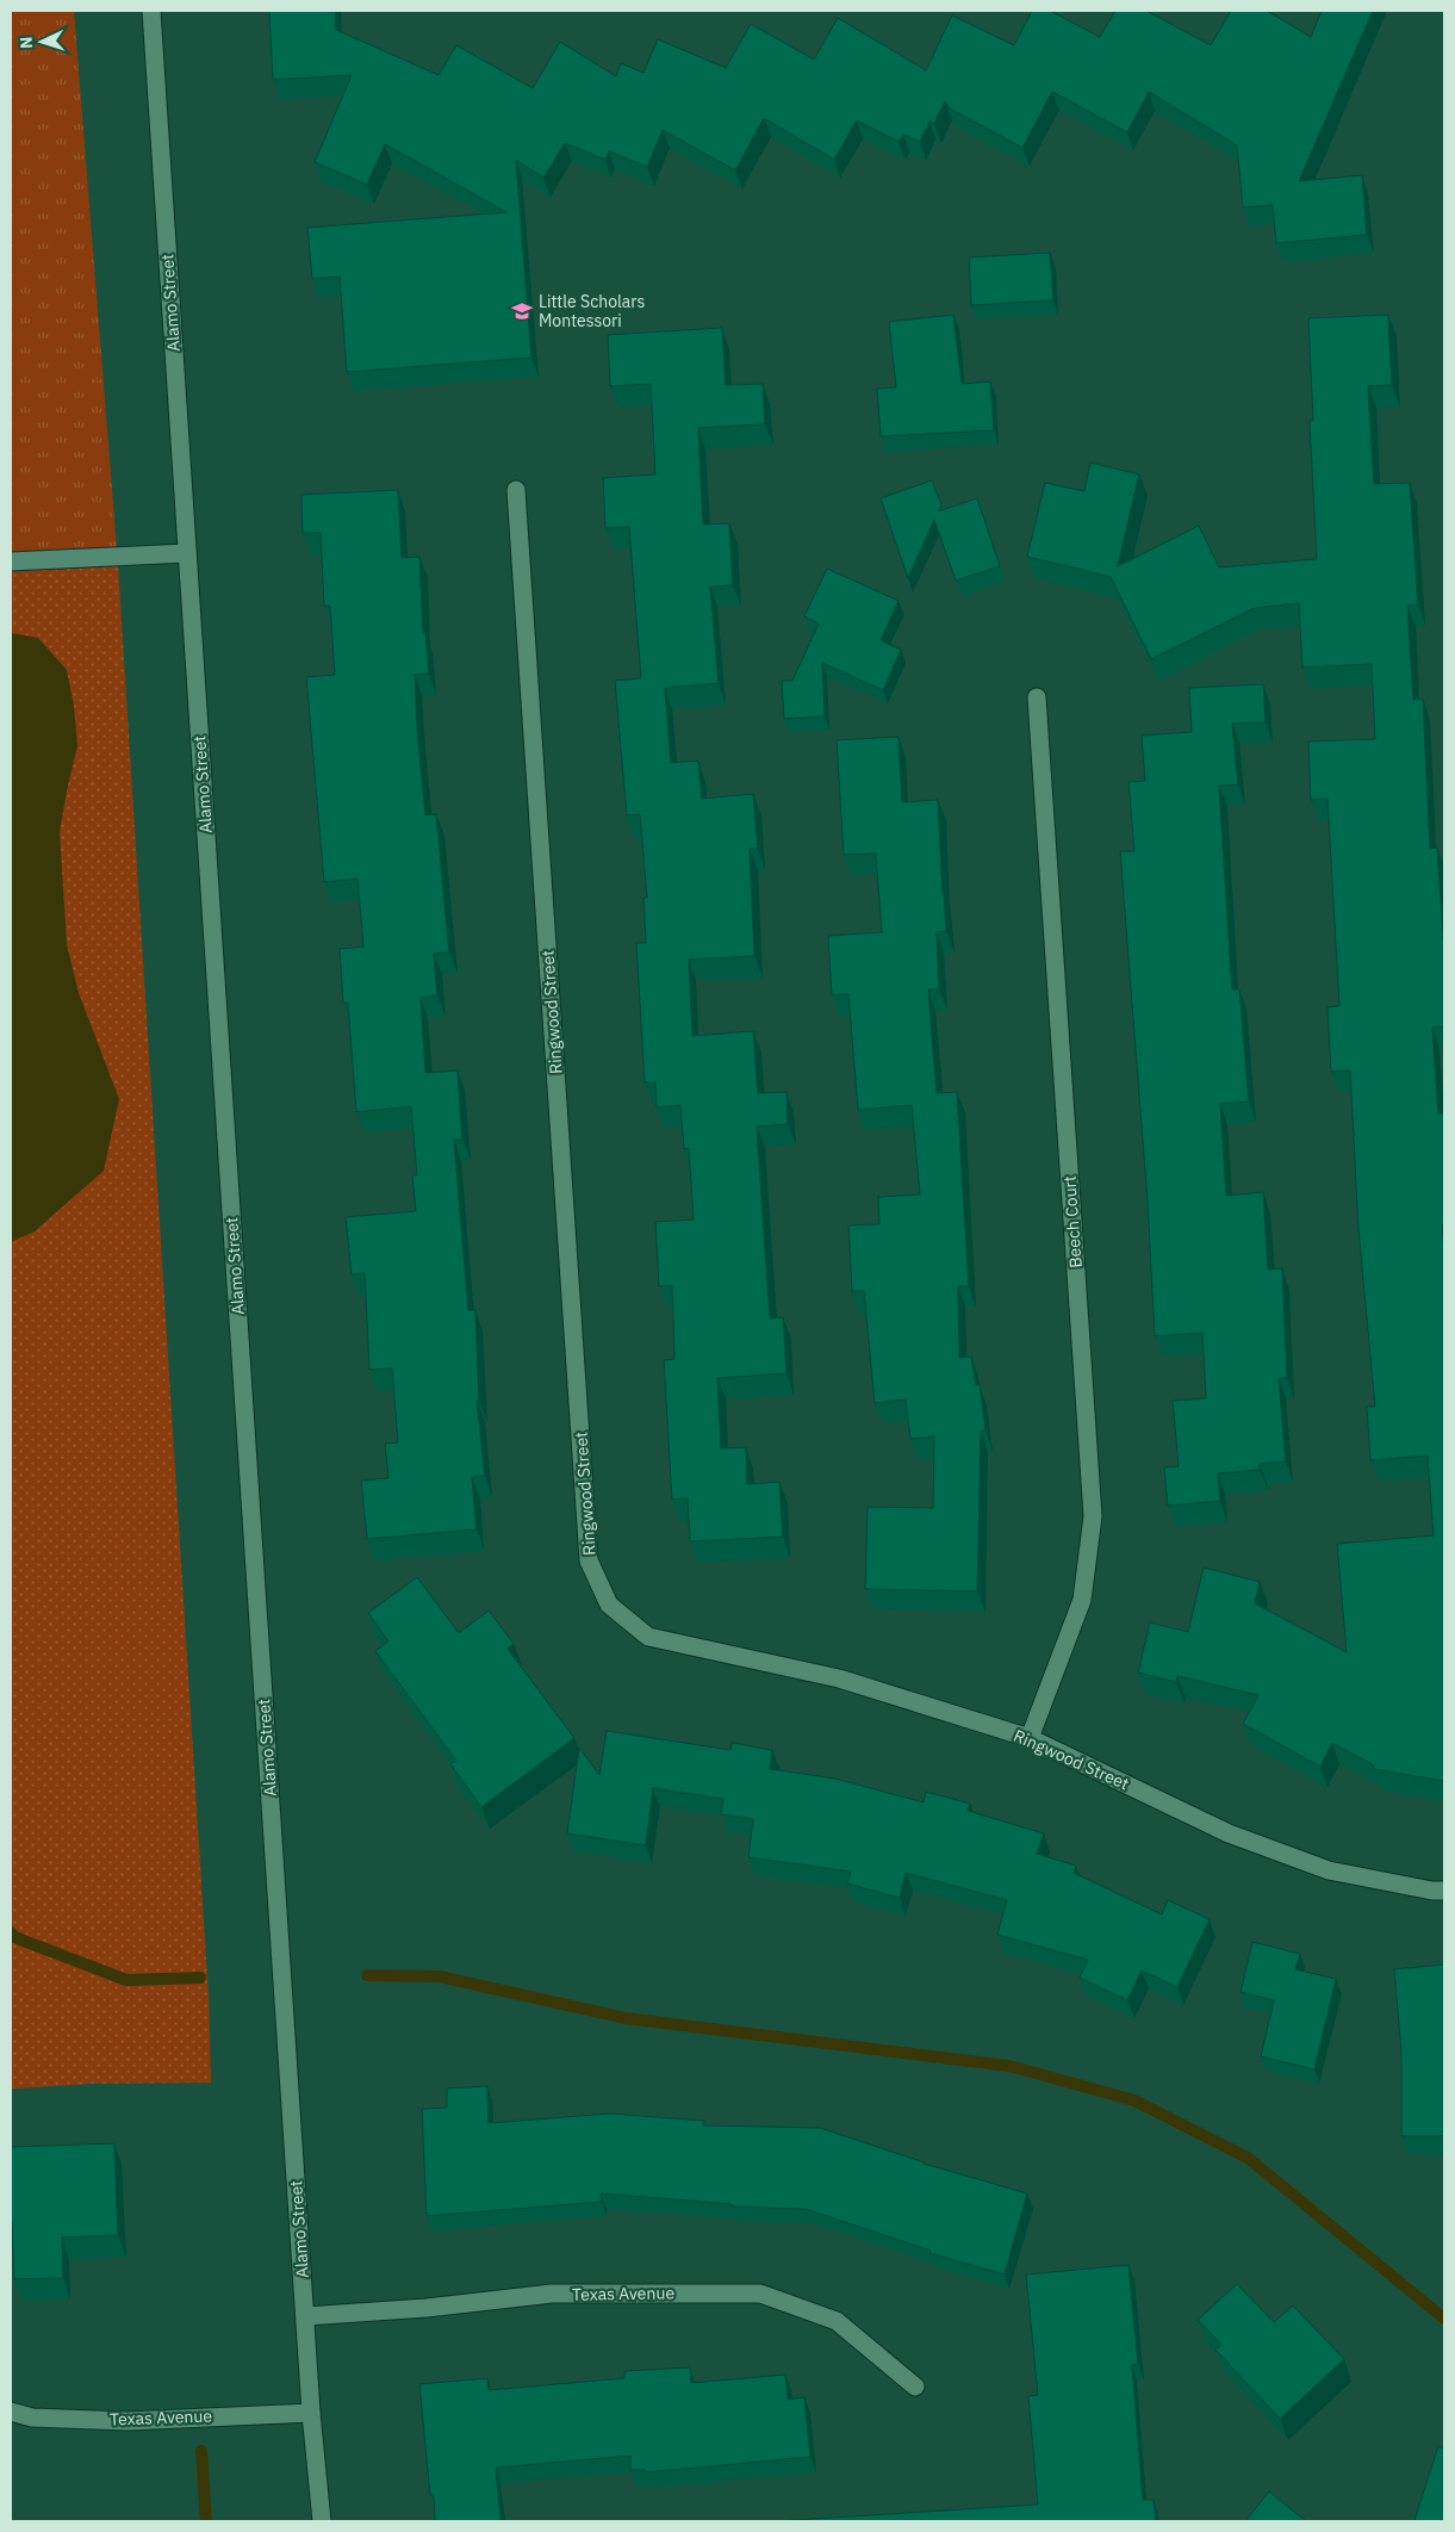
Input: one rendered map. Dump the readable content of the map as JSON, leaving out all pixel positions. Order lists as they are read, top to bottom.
{
  "streets": {
    "street": [
      "Alamo Street",
      "Ringwood Street",
      "Beech Court",
      "Texas Avenue"
    ]
  },
  "crossings": [
    ["Alamo Street", "Texas Avenue"],
    ["Ringwood Street", "Beech Court"]
  ],
  "places": {
    "school or university": ["Little Scholars Montessori"]
  },
  "north": "left"
}
